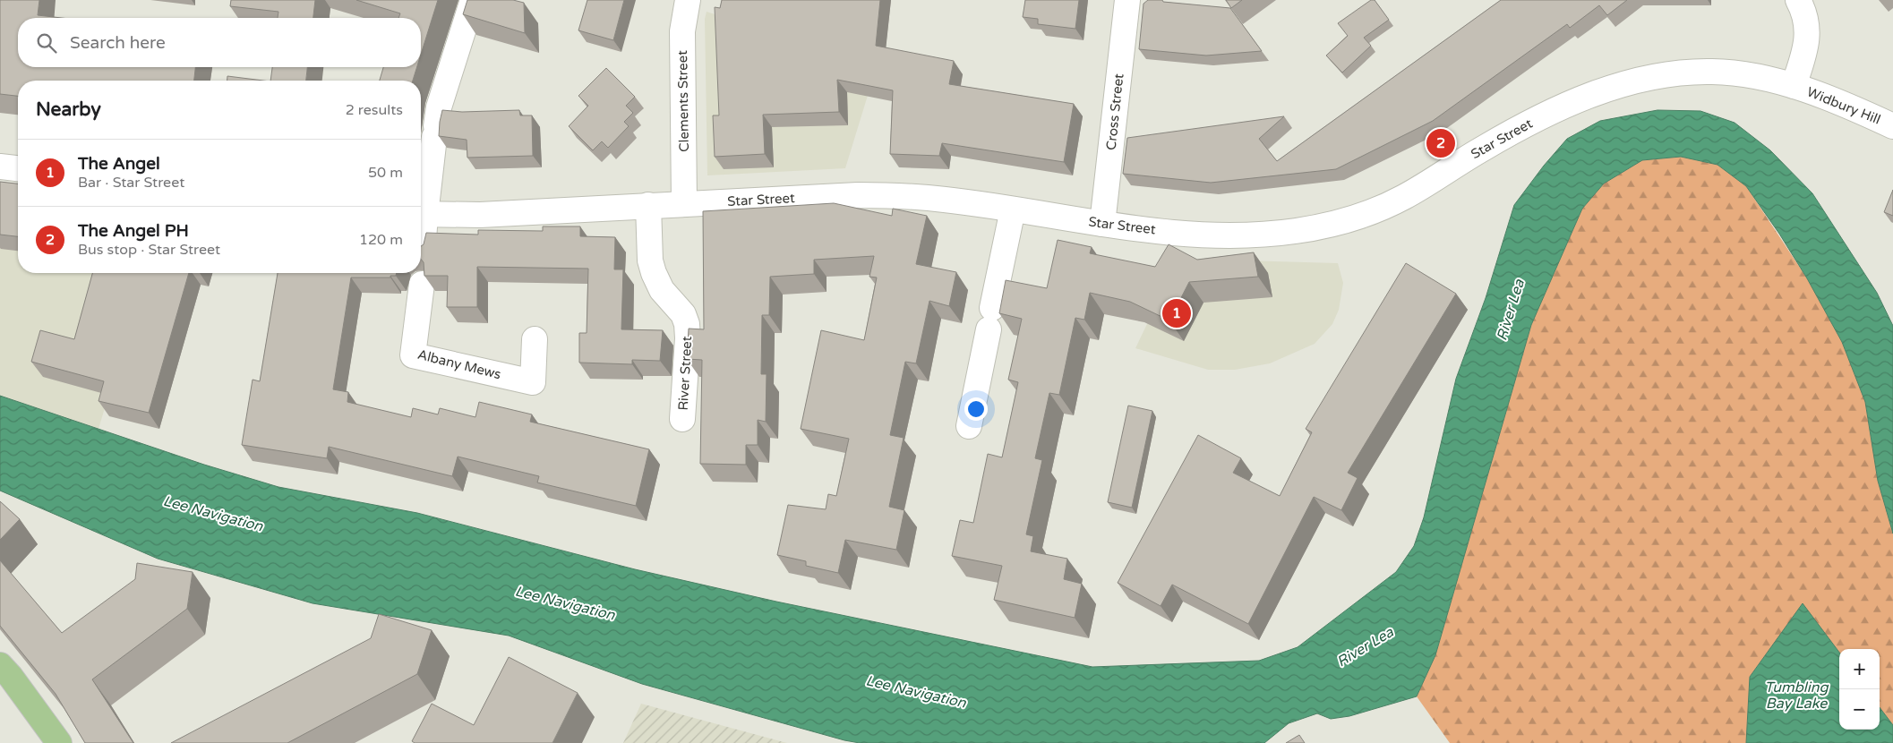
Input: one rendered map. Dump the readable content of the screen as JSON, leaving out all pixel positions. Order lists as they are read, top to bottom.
{
  "streets": {
    "main road": [
      "Clements Street",
      "Widbury Hill",
      "Cross Street",
      "Star Street",
      "Albany Mews",
      "River Street"
    ]
  },
  "crossings": [
    ["Clements Street", "Star Street"],
    ["Widbury Hill", "Star Street"],
    ["Cross Street", "Star Street"],
    ["Star Street", "River Street"]
  ],
  "water": ["River Lea", "Lee Navigation", "Tumbling Bay Lake"],
  "page": {
    "search": "Search here",
    "heading": ["Nearby", "2 results"],
    "pins": ["2", "1"],
    "list": [
      {
        "mark": "1",
        "name": "The Angel",
        "note": "Bar · Star Street",
        "value": "50 m"
      },
      {
        "mark": "2",
        "name": "The Angel PH",
        "note": "Bus stop · Star Street",
        "value": "120 m"
      }
    ],
    "map_buttons": ["+", "−"]
  }
}
